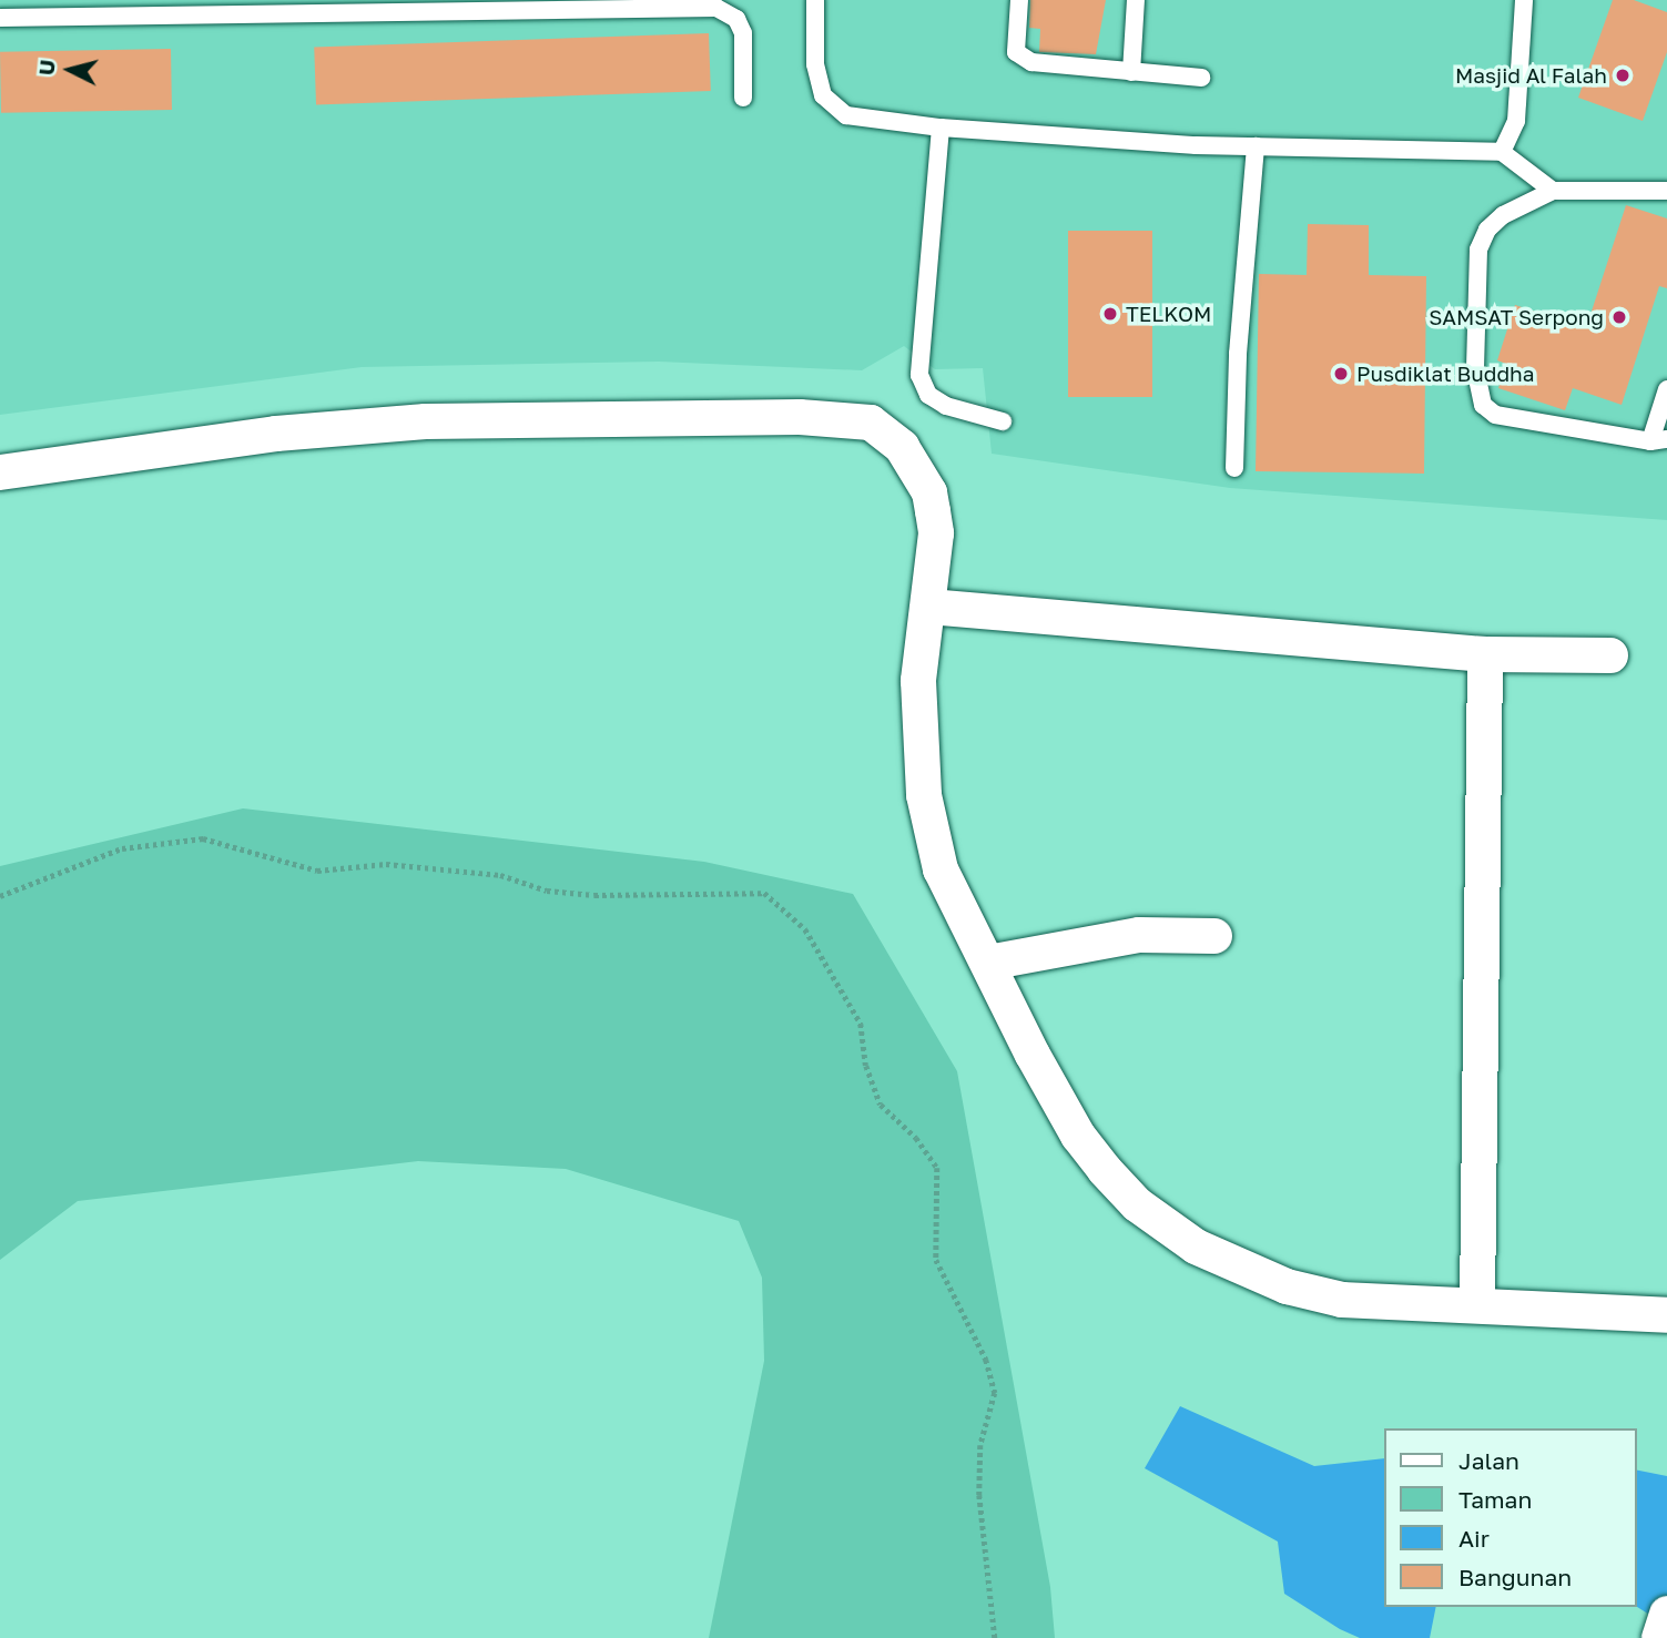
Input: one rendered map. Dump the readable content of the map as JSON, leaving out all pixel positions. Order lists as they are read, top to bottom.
{
  "places": [
    "Masjid Al Falah",
    "TELKOM",
    "SAMSAT Serpong",
    "Pusdiklat Buddha"
  ],
  "legend": [
    "Jalan",
    "Taman",
    "Air",
    "Bangunan"
  ],
  "north": "left"
}
